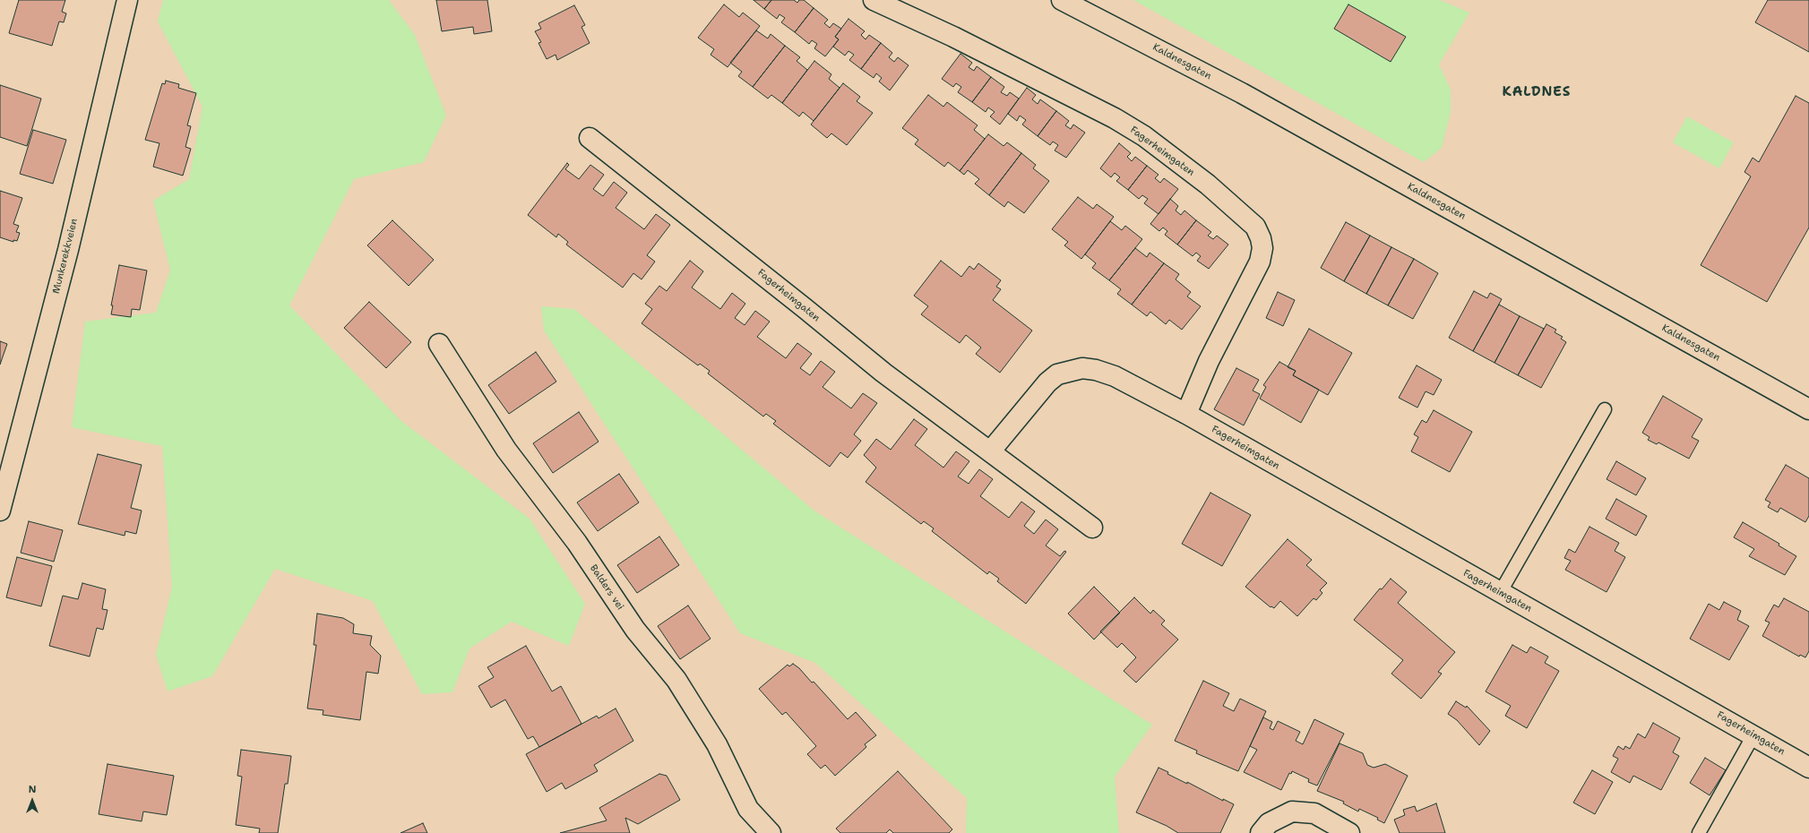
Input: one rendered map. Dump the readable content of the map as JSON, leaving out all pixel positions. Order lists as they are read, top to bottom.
{
  "streets": {
    "street": [
      "Kaldnesgaten",
      "Fagerheimgaten",
      "Munkerekkveien",
      "Balders vei"
    ]
  },
  "districts": ["KALDNES"],
  "north": "top"
}
